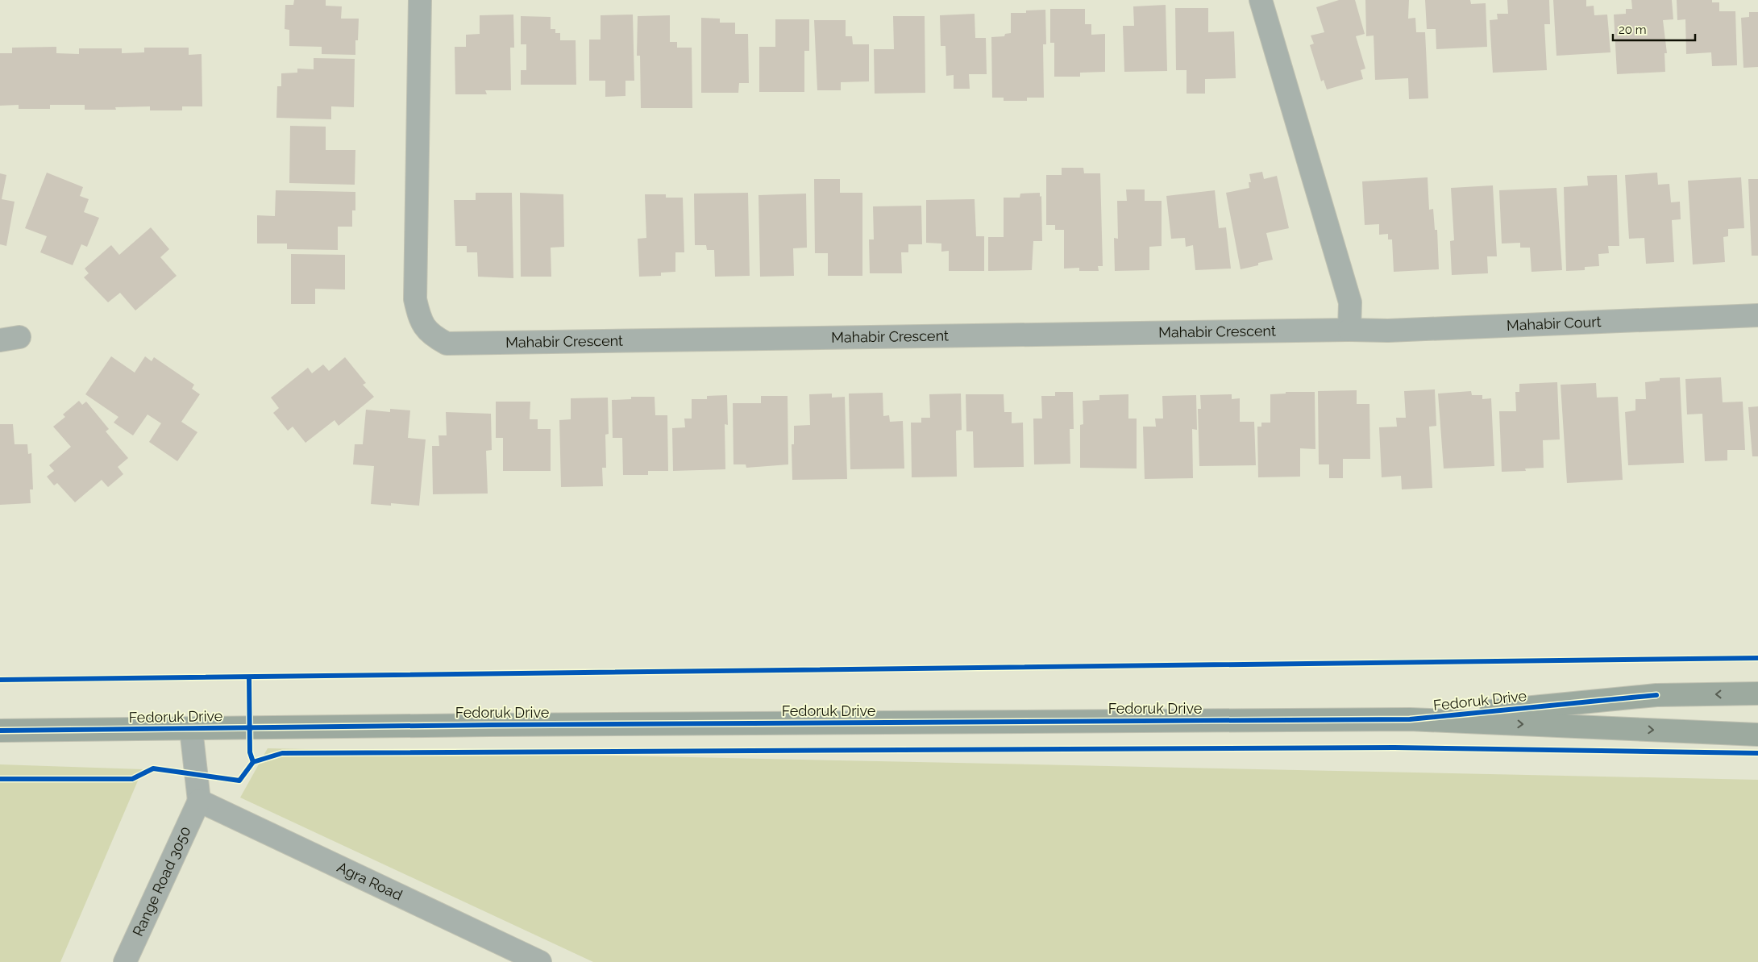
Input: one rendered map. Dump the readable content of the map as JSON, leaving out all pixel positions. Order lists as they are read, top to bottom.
{
  "streets": {
    "main road": ["Fedoruk Drive"],
    "street": [
      "Mahabir Court",
      "Mahabir Crescent",
      "Range Road 3050",
      "Agra Road"
    ]
  },
  "crossings": [
    ["Mahabir Court", "Mahabir Crescent"],
    ["Range Road 3050", "Agra Road"]
  ],
  "scale_bar": "20 m"
}
